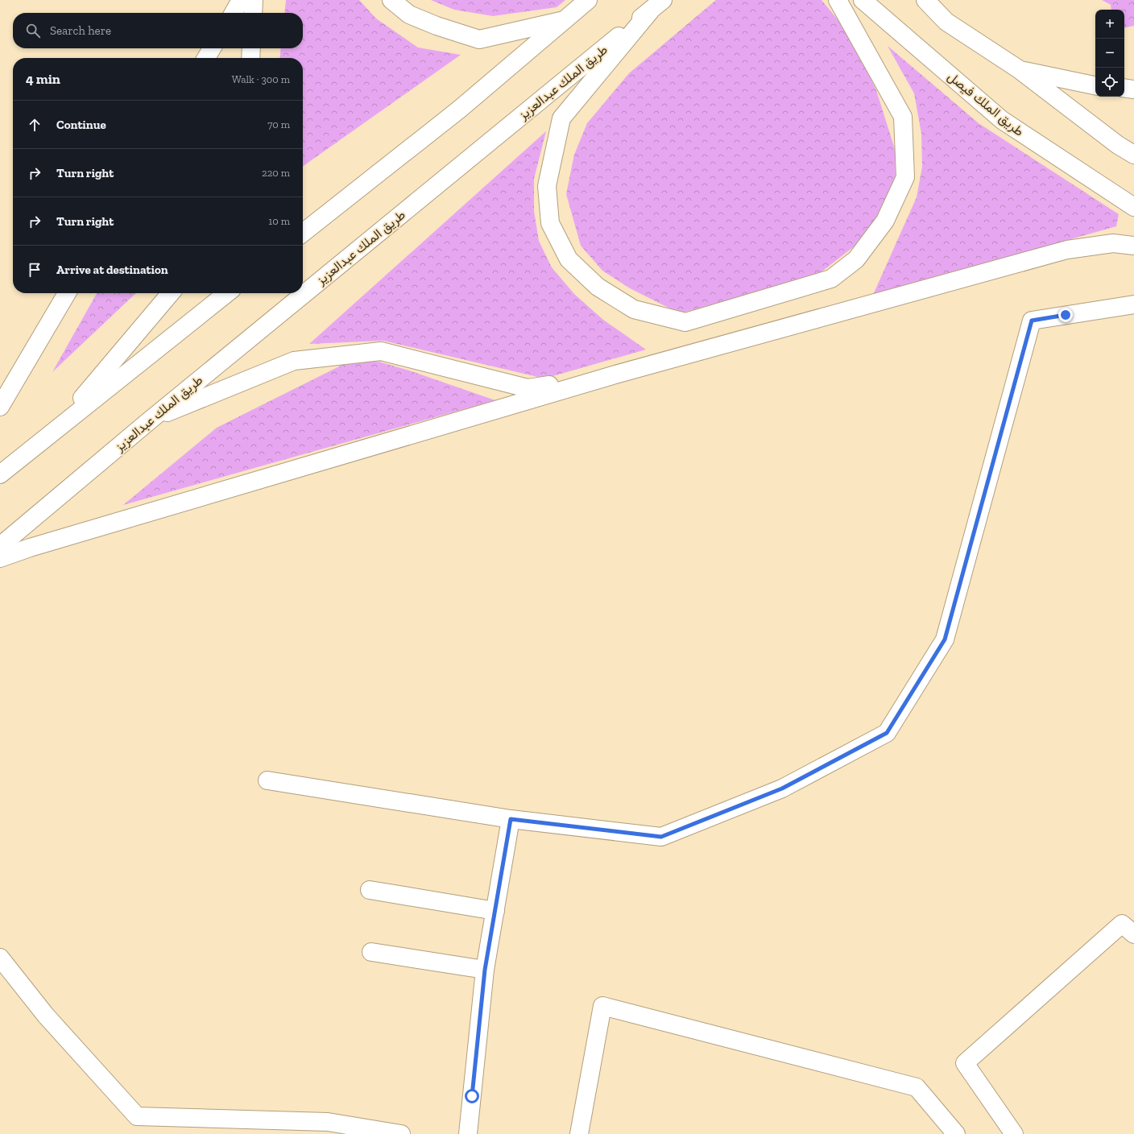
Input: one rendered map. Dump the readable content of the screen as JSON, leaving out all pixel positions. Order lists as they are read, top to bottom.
{
  "streets": {
    "main road": ["طريق الملك عبدالعزيز", "طريق الملك فيصل"]
  },
  "page": {
    "map_buttons": ["+", "−"],
    "search": "Search here",
    "heading": ["4 min", "Walk · 300 m"],
    "list": [
      ["Continue", "70 m"],
      ["Turn right", "220 m"],
      ["Turn right", "10 m"],
      "Arrive at destination"
    ]
  }
}
